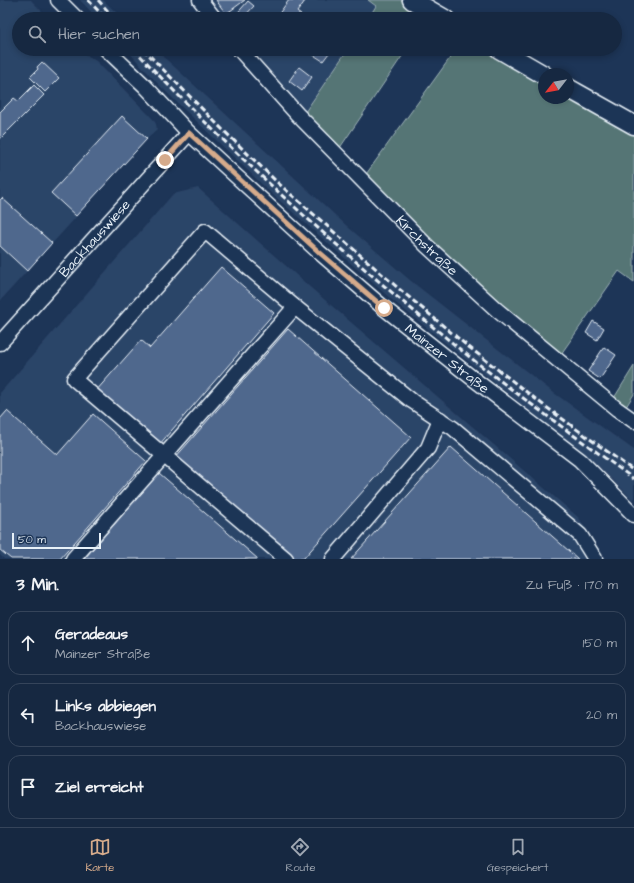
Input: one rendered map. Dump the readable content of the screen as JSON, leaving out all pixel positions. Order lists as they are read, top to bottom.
{
  "streets": {
    "street": ["Backhauswiese", "Kirchstraße", "Mainzer Straße"]
  },
  "crossings": [
    ["Backhauswiese", "Mainzer Straße"]
  ],
  "scale_bar": "50 m",
  "north": "bottom left",
  "page": {
    "search": "Hier suchen",
    "scale": "50 m",
    "heading": ["3 Min.", "Zu Fuß · 170 m"],
    "list": [
      ["Geradeaus", "Mainzer Straße", "150 m"],
      ["Links abbiegen", "Backhauswiese", "20 m"],
      "Ziel erreicht"
    ],
    "nav": ["Karte", "Route", "Gespeichert"]
  }
}
